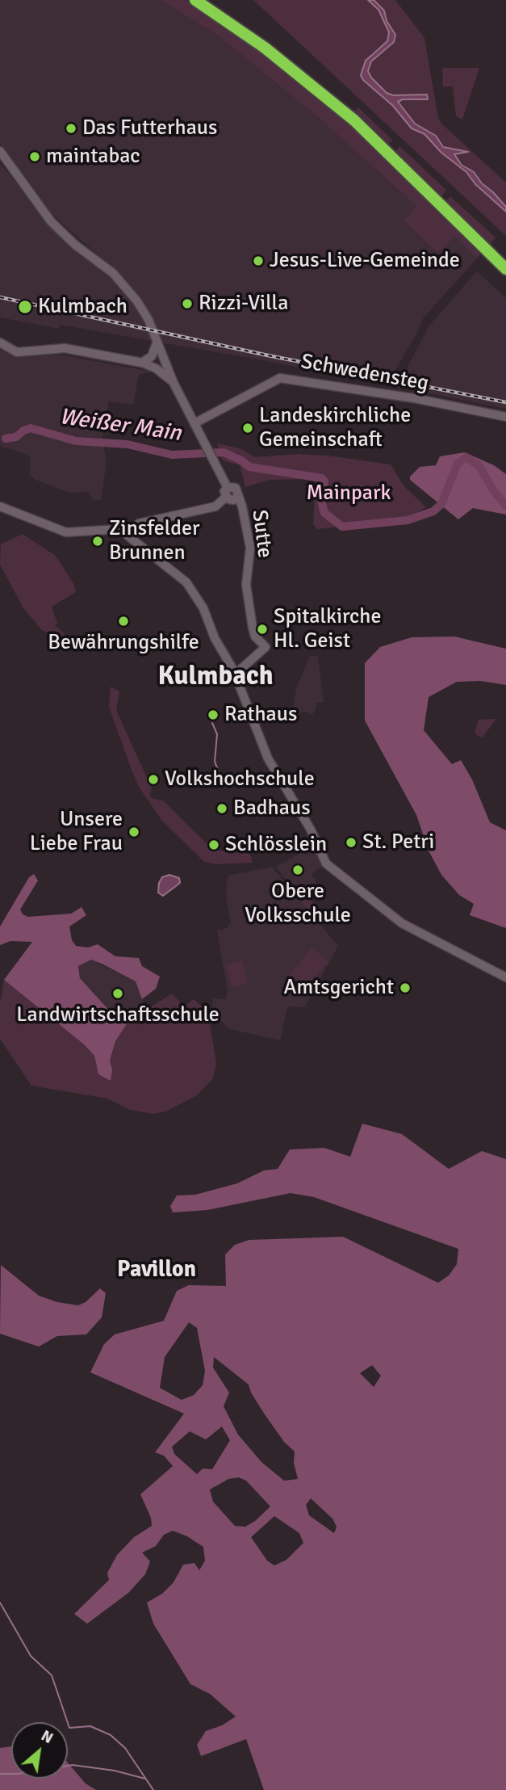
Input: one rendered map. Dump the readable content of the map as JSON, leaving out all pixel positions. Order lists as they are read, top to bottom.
{
  "streets": {
    "street": ["Schwedensteg", "Sutte"]
  },
  "crossings": [
    ["Schwedensteg", "Sutte"]
  ],
  "districts": ["Kulmbach", "Pavillon"],
  "water": ["Weißer Main"],
  "parks": ["Mainpark"],
  "places": [
    "Das Futterhaus",
    "maintabac",
    "Jesus-Live-Gemeinde",
    "Rizzi-Villa",
    "Kulmbach",
    "Landeskirchliche Gemeinschaft",
    "Zinsfelder Brunnen",
    "Bewährungshilfe",
    "Spitalkirche Hl. Geist",
    "Rathaus",
    "Volkshochschule",
    "Badhaus",
    "Unsere Liebe Frau",
    "St. Petri",
    "Schlösslein",
    "Obere Volksschule",
    "Amtsgericht",
    "Landwirtschaftsschule"
  ],
  "north": "top right"
}
